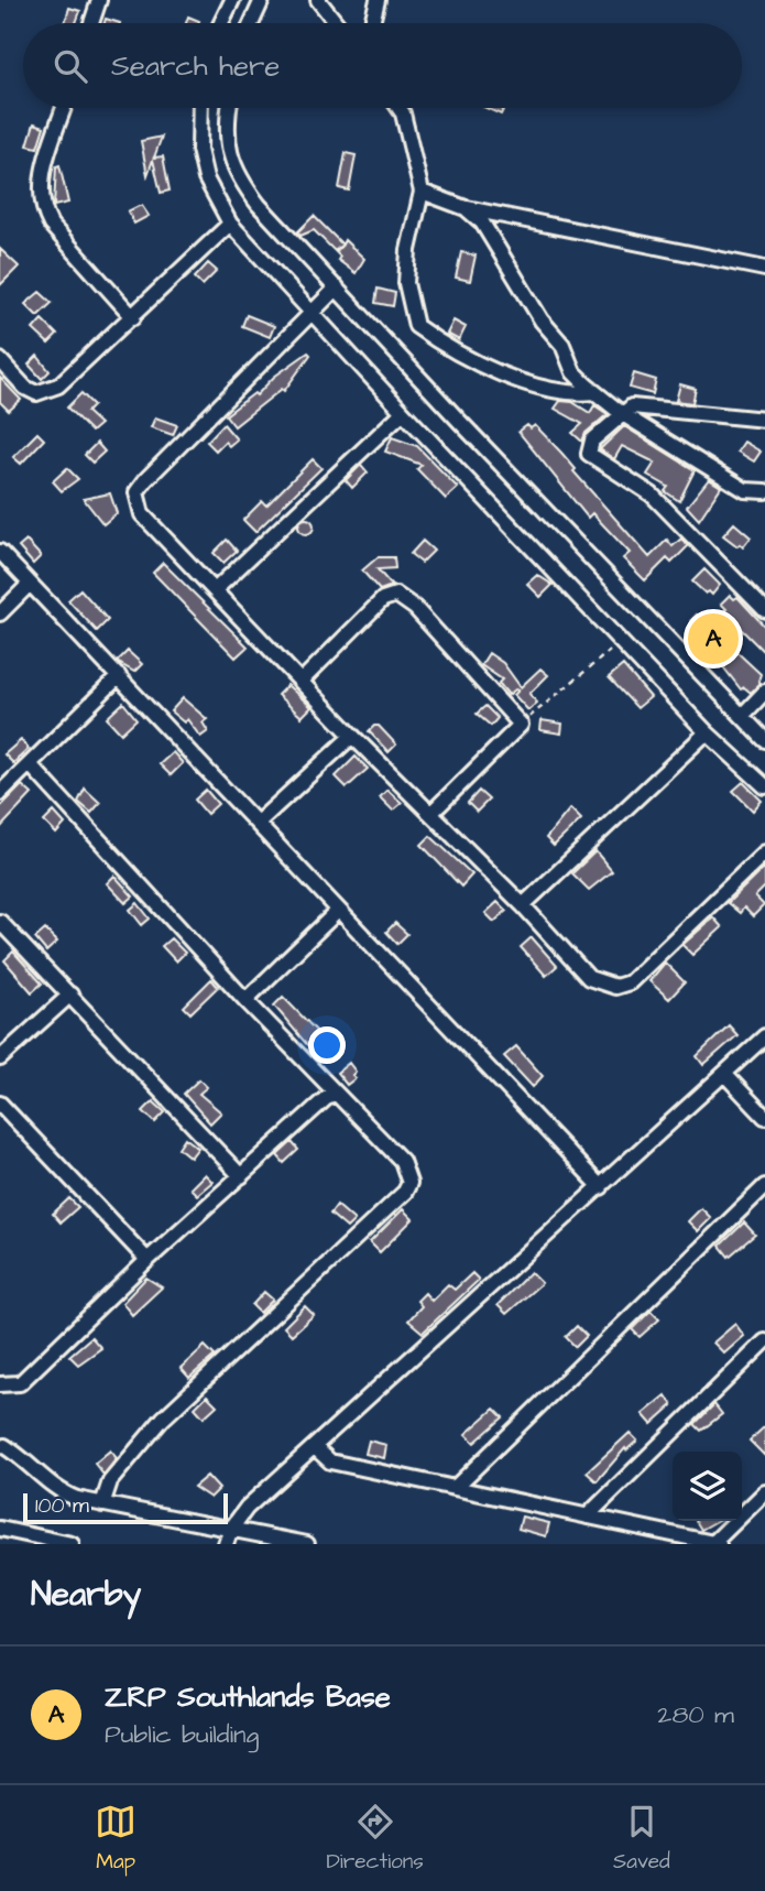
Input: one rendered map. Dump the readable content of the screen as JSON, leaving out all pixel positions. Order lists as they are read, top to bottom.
{
  "scale_bar": "100 m",
  "page": {
    "search": "Search here",
    "pins": "A",
    "scale": "100 m",
    "heading": "Nearby",
    "list": [
      {
        "mark": "A",
        "name": "ZRP Southlands Base",
        "note": "Public building",
        "value": "280 m"
      }
    ],
    "nav": ["Map", "Directions", "Saved"]
  }
}
